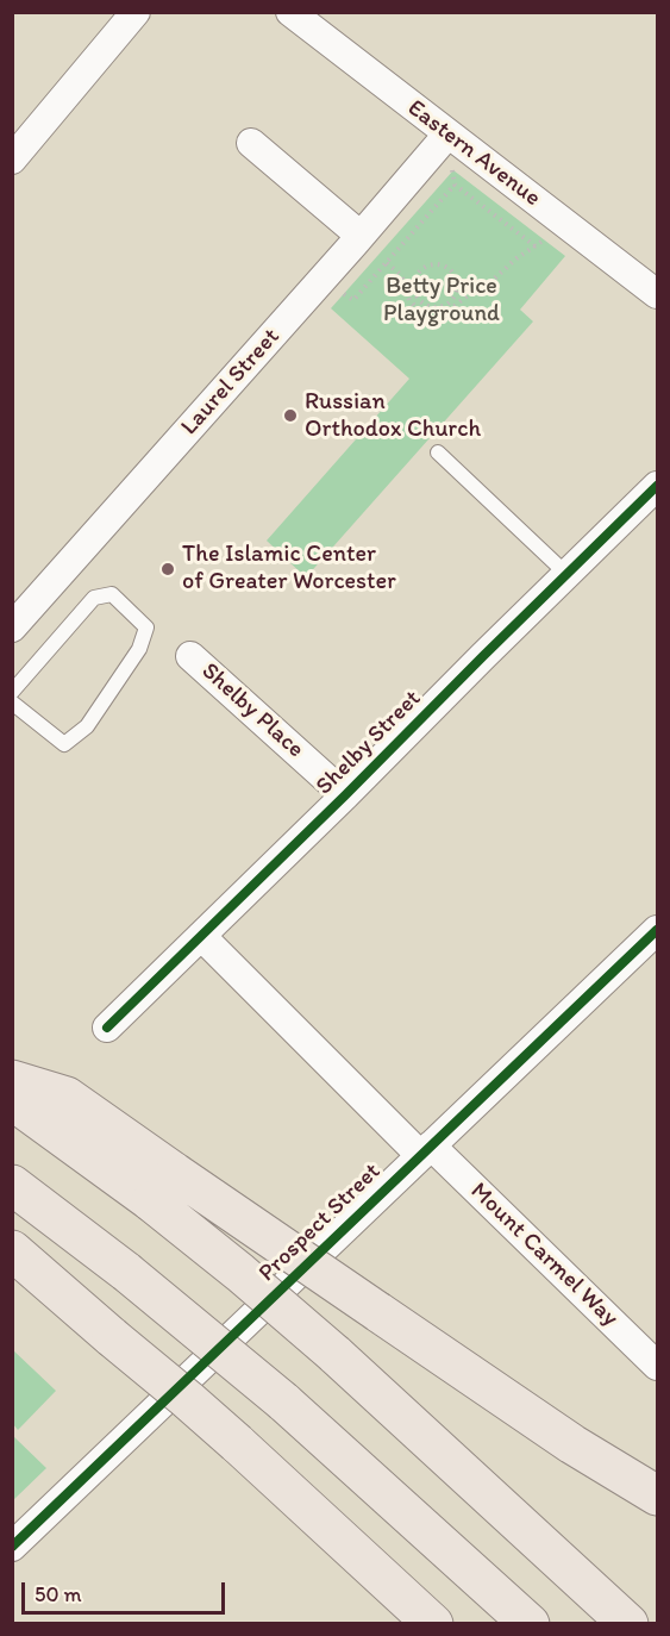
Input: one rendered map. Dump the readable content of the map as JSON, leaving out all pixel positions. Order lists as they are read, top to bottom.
{
  "streets": {
    "street": [
      "Eastern Avenue",
      "Laurel Street",
      "Shelby Place",
      "Shelby Street",
      "Prospect Street",
      "Mount Carmel Way"
    ]
  },
  "crossings": [
    ["Eastern Avenue", "Laurel Street"],
    ["Shelby Place", "Shelby Street"],
    ["Shelby Street", "Mount Carmel Way"],
    ["Prospect Street", "Mount Carmel Way"]
  ],
  "parks": ["Betty Price Playground"],
  "places": ["Russian Orthodox Church", "The Islamic Center of Greater Worcester"],
  "scale_bar": "50 m"
}
